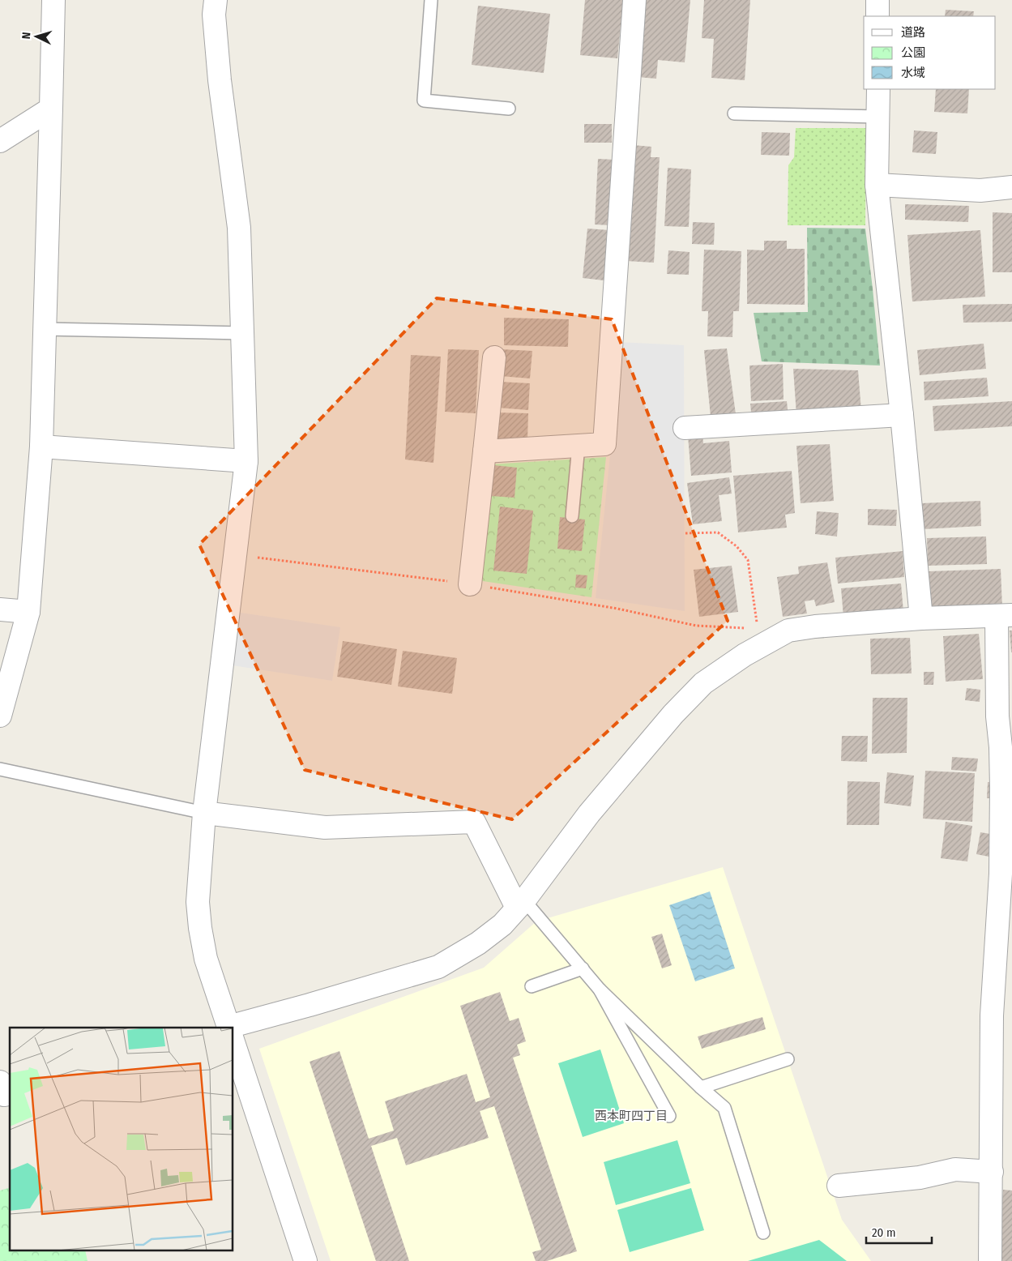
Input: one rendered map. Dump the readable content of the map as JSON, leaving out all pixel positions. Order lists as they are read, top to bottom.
{
  "districts": ["西本町四丁目"],
  "legend": ["道路", "公園", "水域"],
  "scale_bar": "20 m",
  "north": "left"
}
